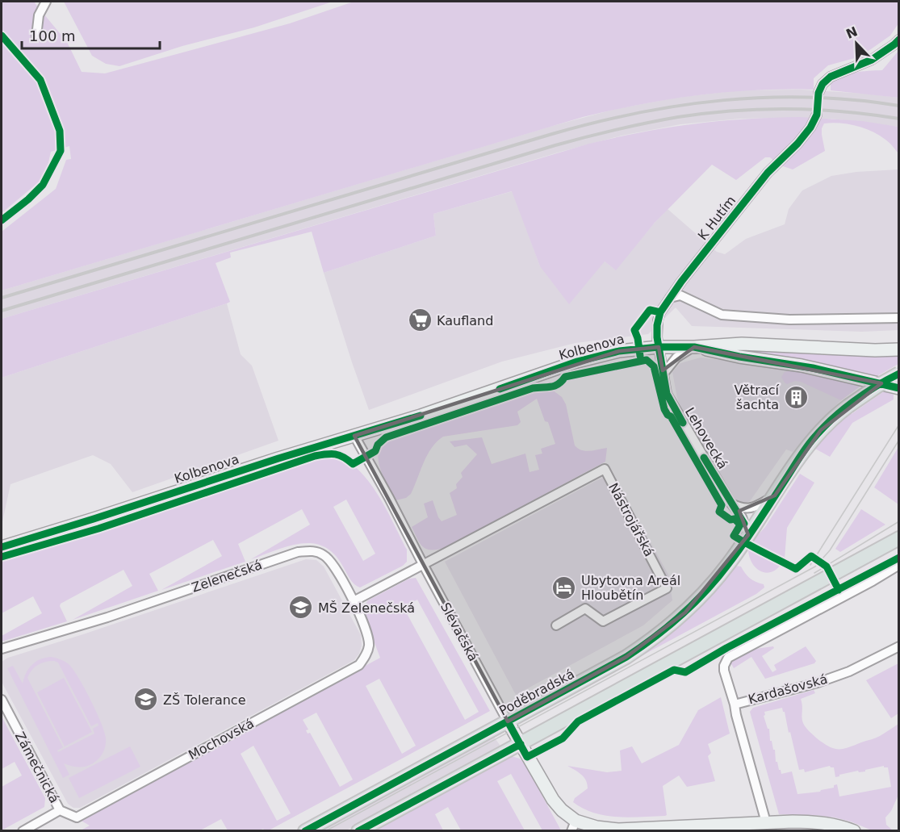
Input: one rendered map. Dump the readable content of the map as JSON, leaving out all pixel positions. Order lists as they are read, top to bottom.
{
  "streets": {
    "main road": ["Kolbenova", "Slévačská", "Poděbradská"],
    "street": [
      "K Hutím",
      "Lehovecká",
      "Nástrojářská",
      "Zelenečská",
      "Kardašovská",
      "Mochovská",
      "Zámečnická"
    ]
  },
  "crossings": [
    ["K Hutím", "Kolbenova"],
    ["K Hutím", "Lehovecká"],
    ["Kolbenova", "Lehovecká"],
    ["Kolbenova", "Slévačská"],
    ["Lehovecká", "Poděbradská"],
    ["Nástrojářská", "Slévačská"],
    ["Zelenečská", "Mochovská"],
    ["Slévačská", "Kardašovská"],
    ["Slévačská", "Poděbradská"],
    ["Mochovská", "Zámečnická"]
  ],
  "places": {
    "supermarket": ["Kaufland"],
    "building": ["Větrací šachta"],
    "hotel": ["Ubytovna Areál Hloubětín"],
    "school or university": ["MŠ Zelenečská", "ZŠ Tolerance"]
  },
  "scale_bar": "100 m",
  "north": "top left"
}
